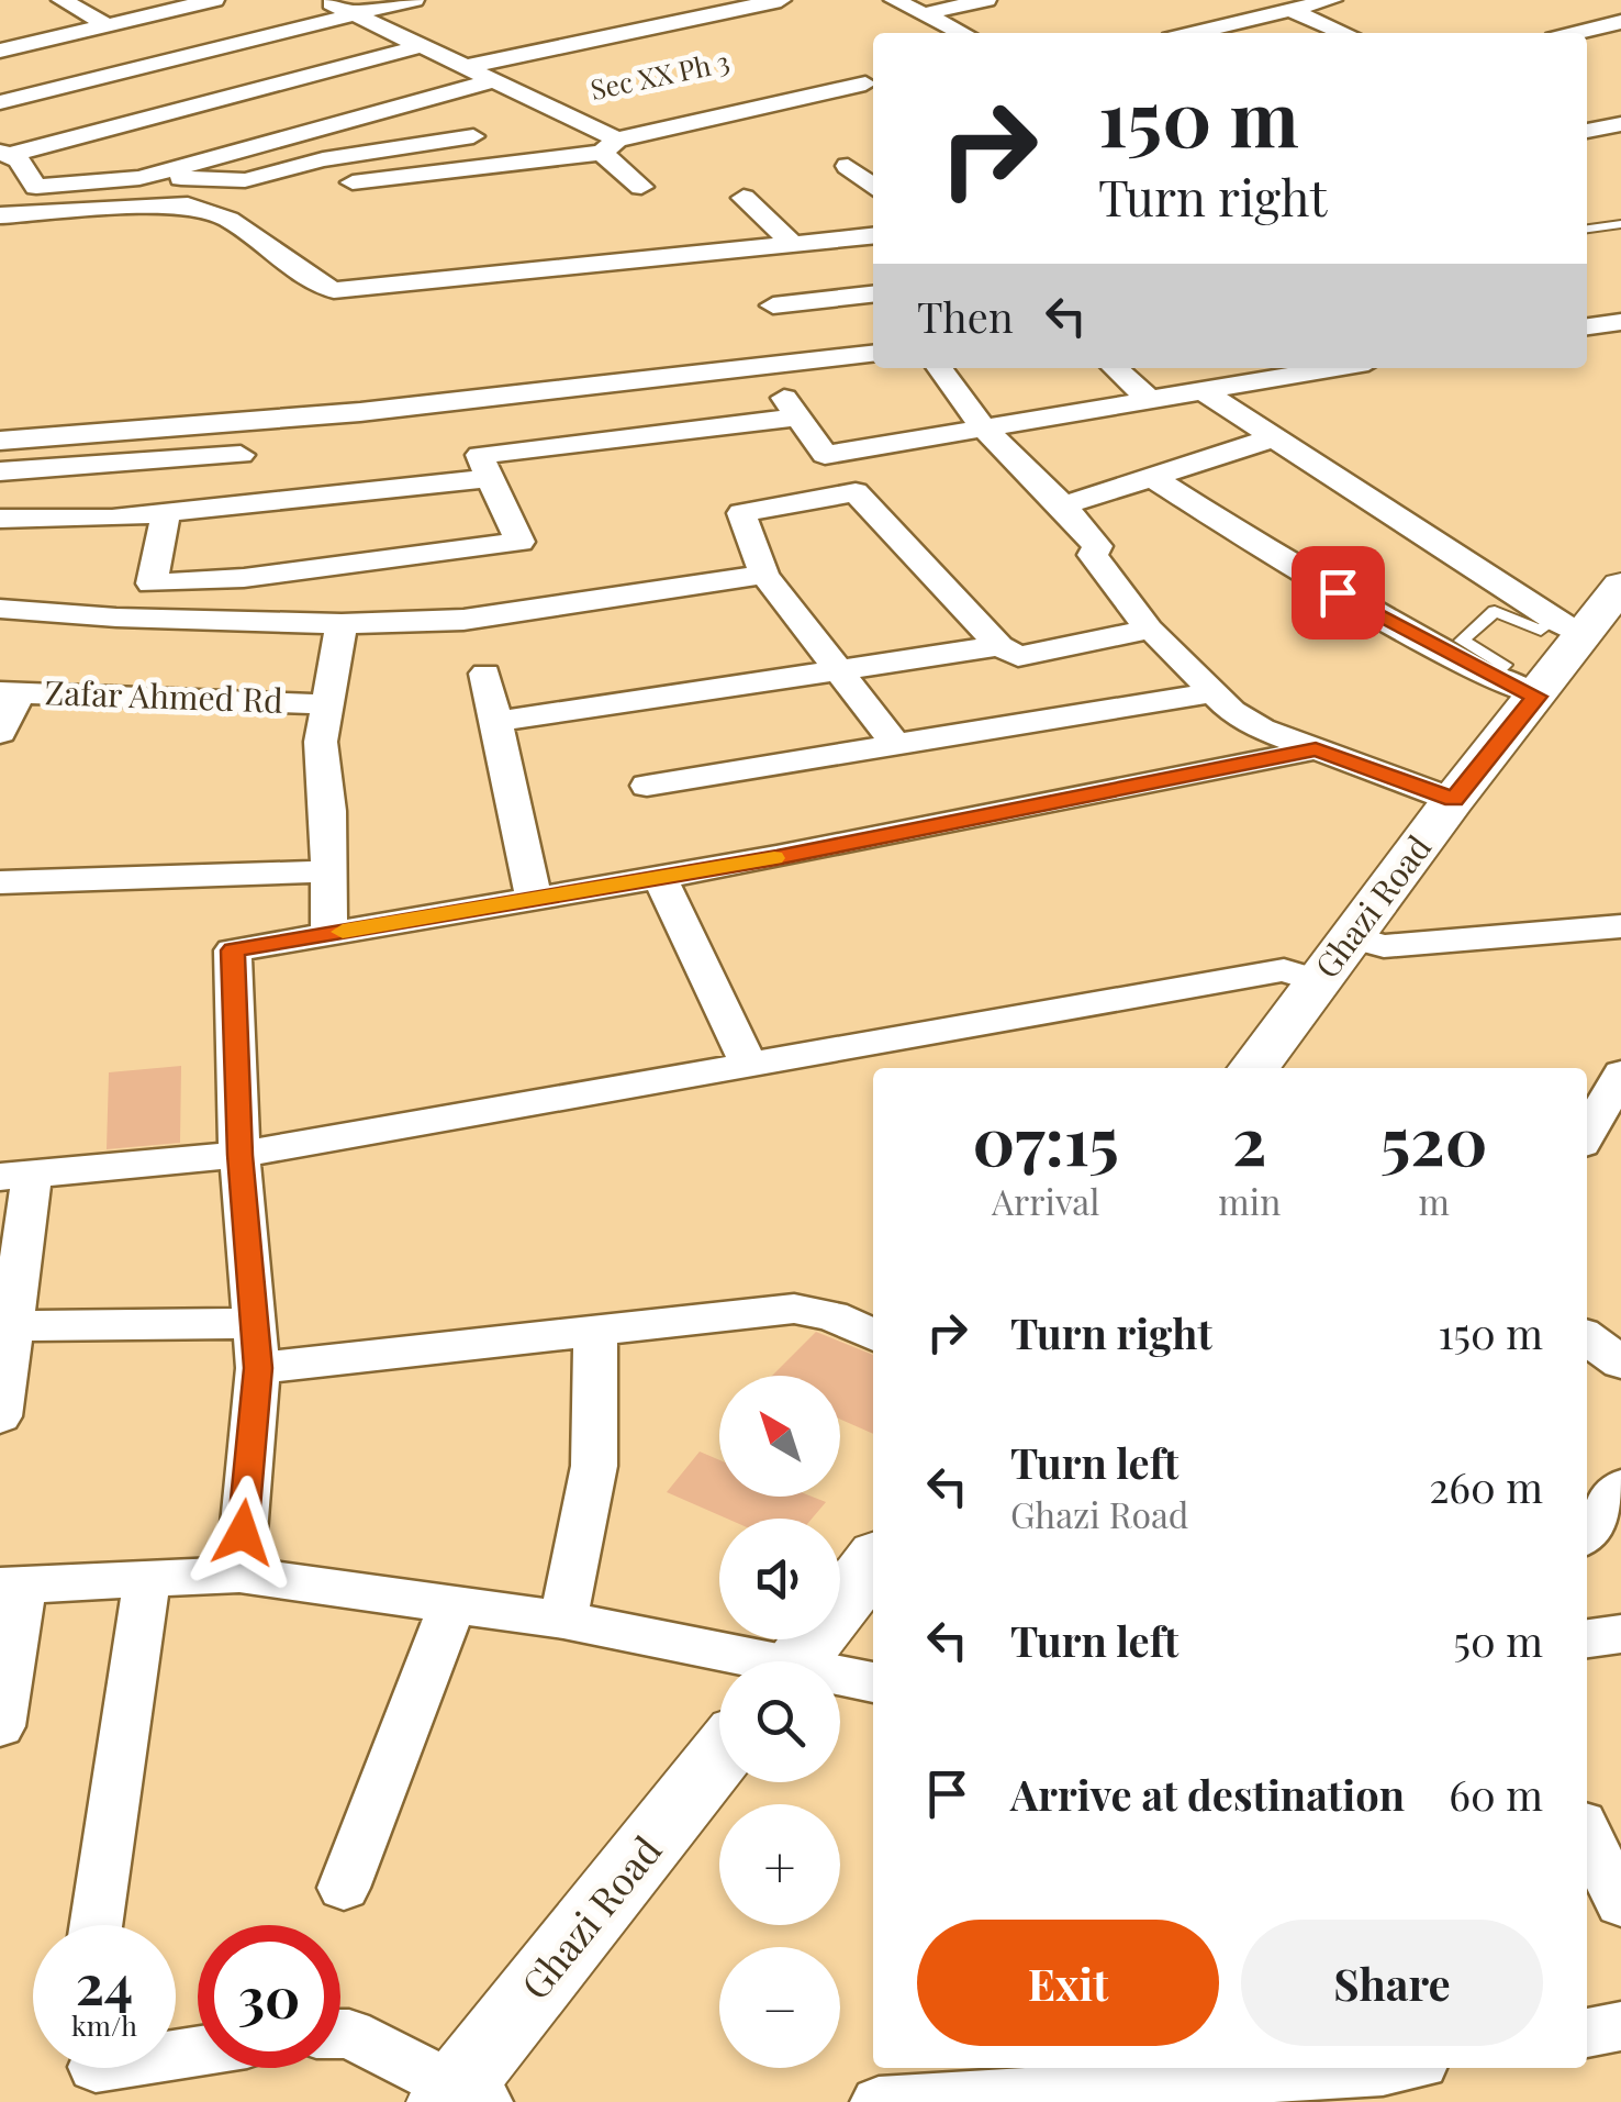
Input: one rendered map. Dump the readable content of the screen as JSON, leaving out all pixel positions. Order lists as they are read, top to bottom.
{
  "streets": {
    "main road": ["Ghazi Road"],
    "street": ["Sec XX Ph 3", "Zafar Ahmed Rd"]
  },
  "north": "top left",
  "page": {
    "turn": ["150 m", "Turn right"],
    "then": "Then",
    "eta": [
      "07:15",
      "Arrival",
      "2",
      "min",
      "520",
      "m"
    ],
    "list": [
      {
        "name": "Turn right",
        "value": "150 m"
      },
      {
        "name": "Turn left",
        "note": "Ghazi Road",
        "value": "260 m"
      },
      {
        "name": "Turn left",
        "value": "50 m"
      },
      {
        "name": "Arrive at destination",
        "value": "60 m"
      }
    ],
    "map_buttons": ["+", "−"],
    "buttons": ["Exit", "Share"],
    "speed": "24 km/h",
    "limit": "30"
  }
}
